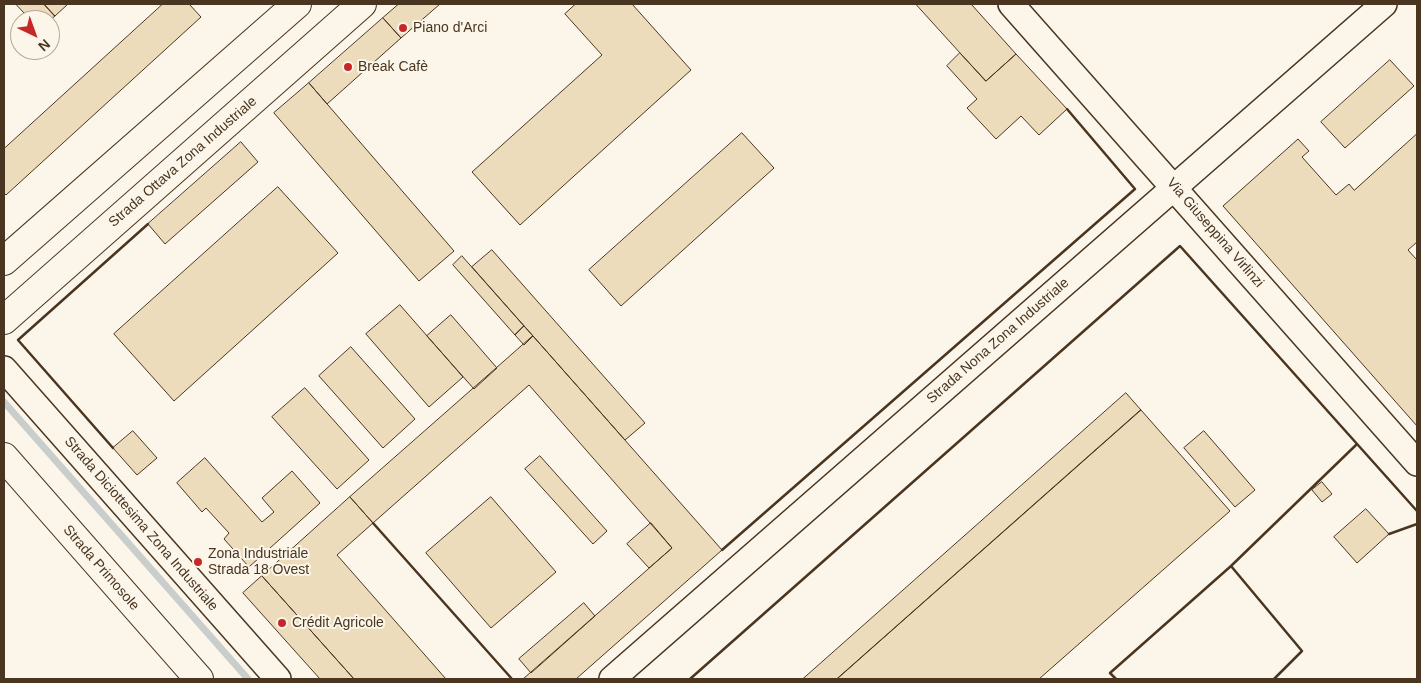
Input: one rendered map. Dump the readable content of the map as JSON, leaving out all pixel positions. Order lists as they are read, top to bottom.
{
  "streets": {
    "main road": ["Strada Ottava Zona Industriale", "Strada Primosole"],
    "street": ["Via Giuseppina Virlinzi", "Strada Nona Zona Industriale", "Strada Diciottesima Zona Industriale"]
  },
  "crossings": [
    ["Via Giuseppina Virlinzi", "Strada Nona Zona Industriale"]
  ],
  "places": [
    "Piano d'Arci",
    "Break Cafè",
    "Zona Industriale Strada 18 Ovest",
    "Crédit Agricole"
  ],
  "north": "bottom right"
}
